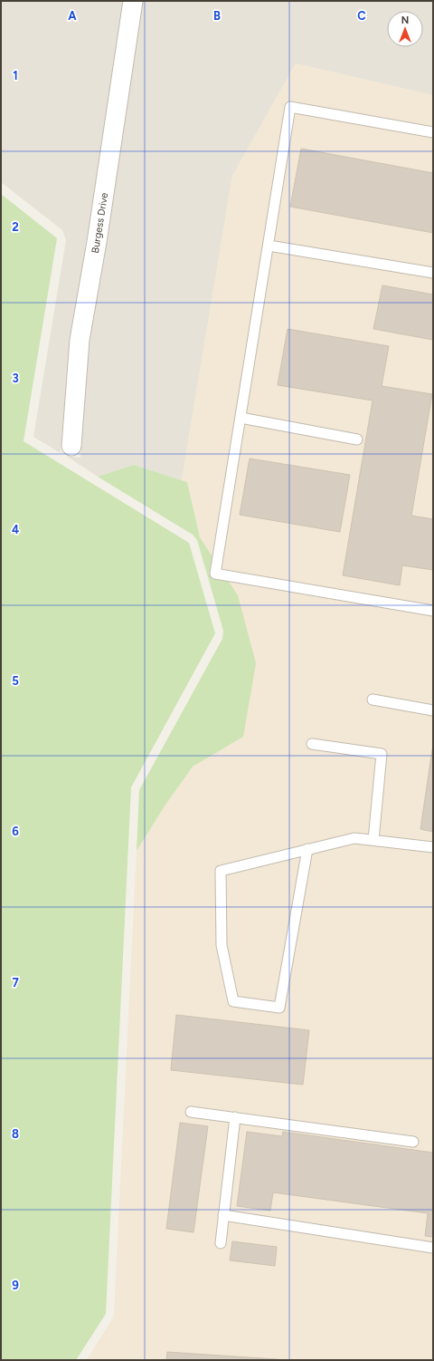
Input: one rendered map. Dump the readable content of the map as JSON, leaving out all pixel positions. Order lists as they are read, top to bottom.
{
  "streets": {
    "street": ["Burgess Drive"]
  },
  "north": "top",
  "grid": {
    "columns": ["A", "B", "C"],
    "rows": [
      "1",
      "2",
      "3",
      "4",
      "5",
      "6",
      "7",
      "8",
      "9"
    ]
  }
}
